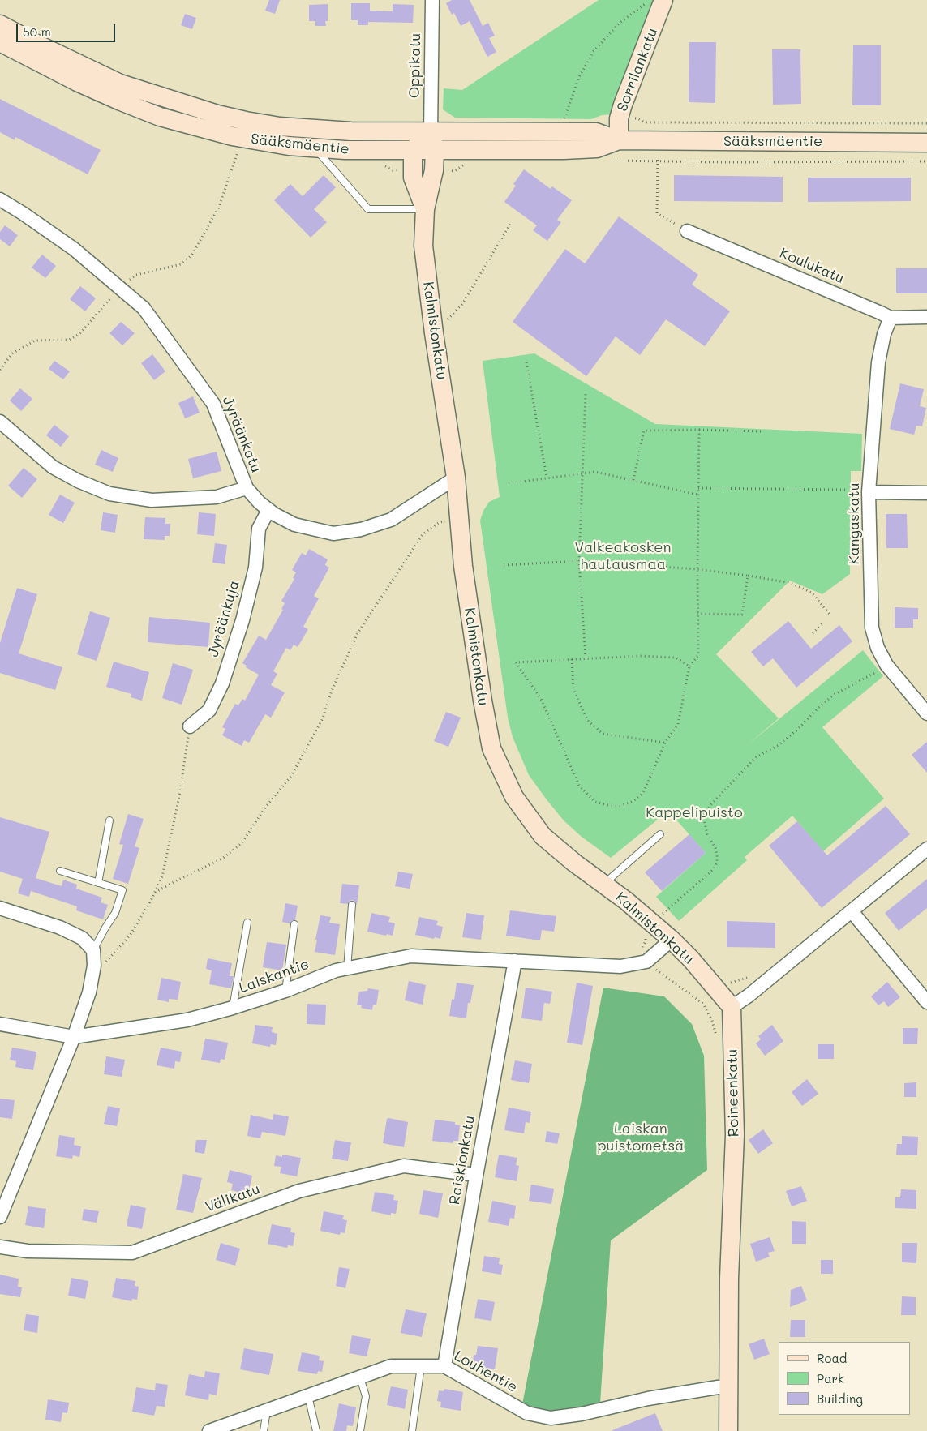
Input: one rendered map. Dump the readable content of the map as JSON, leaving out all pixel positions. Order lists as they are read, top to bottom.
{
  "streets": {
    "street": [
      "Oppikatu",
      "Sorrilankatu",
      "Sääksmäentie",
      "Koulukatu",
      "Kalmistonkatu",
      "Jyräänkatu",
      "Kangaskatu",
      "Jyräänkuja",
      "Laiskantie",
      "Roineenkatu",
      "Raiskionkatu",
      "Välikatu",
      "Louhentie"
    ]
  },
  "crossings": [
    ["Oppikatu", "Sääksmäentie"],
    ["Oppikatu", "Kalmistonkatu"],
    ["Sorrilankatu", "Sääksmäentie"],
    ["Sääksmäentie", "Kalmistonkatu"],
    ["Koulukatu", "Kangaskatu"],
    ["Kalmistonkatu", "Jyräänkatu"],
    ["Kalmistonkatu", "Roineenkatu"],
    ["Jyräänkatu", "Jyräänkuja"],
    ["Laiskantie", "Raiskionkatu"],
    ["Roineenkatu", "Louhentie"],
    ["Raiskionkatu", "Välikatu"],
    ["Raiskionkatu", "Louhentie"]
  ],
  "parks": ["Valkeakosken hautausmaa", "Kappelipuisto", "Laiskan puistometsä"],
  "legend": ["Road", "Park", "Building"],
  "scale_bar": "50 m"
}
